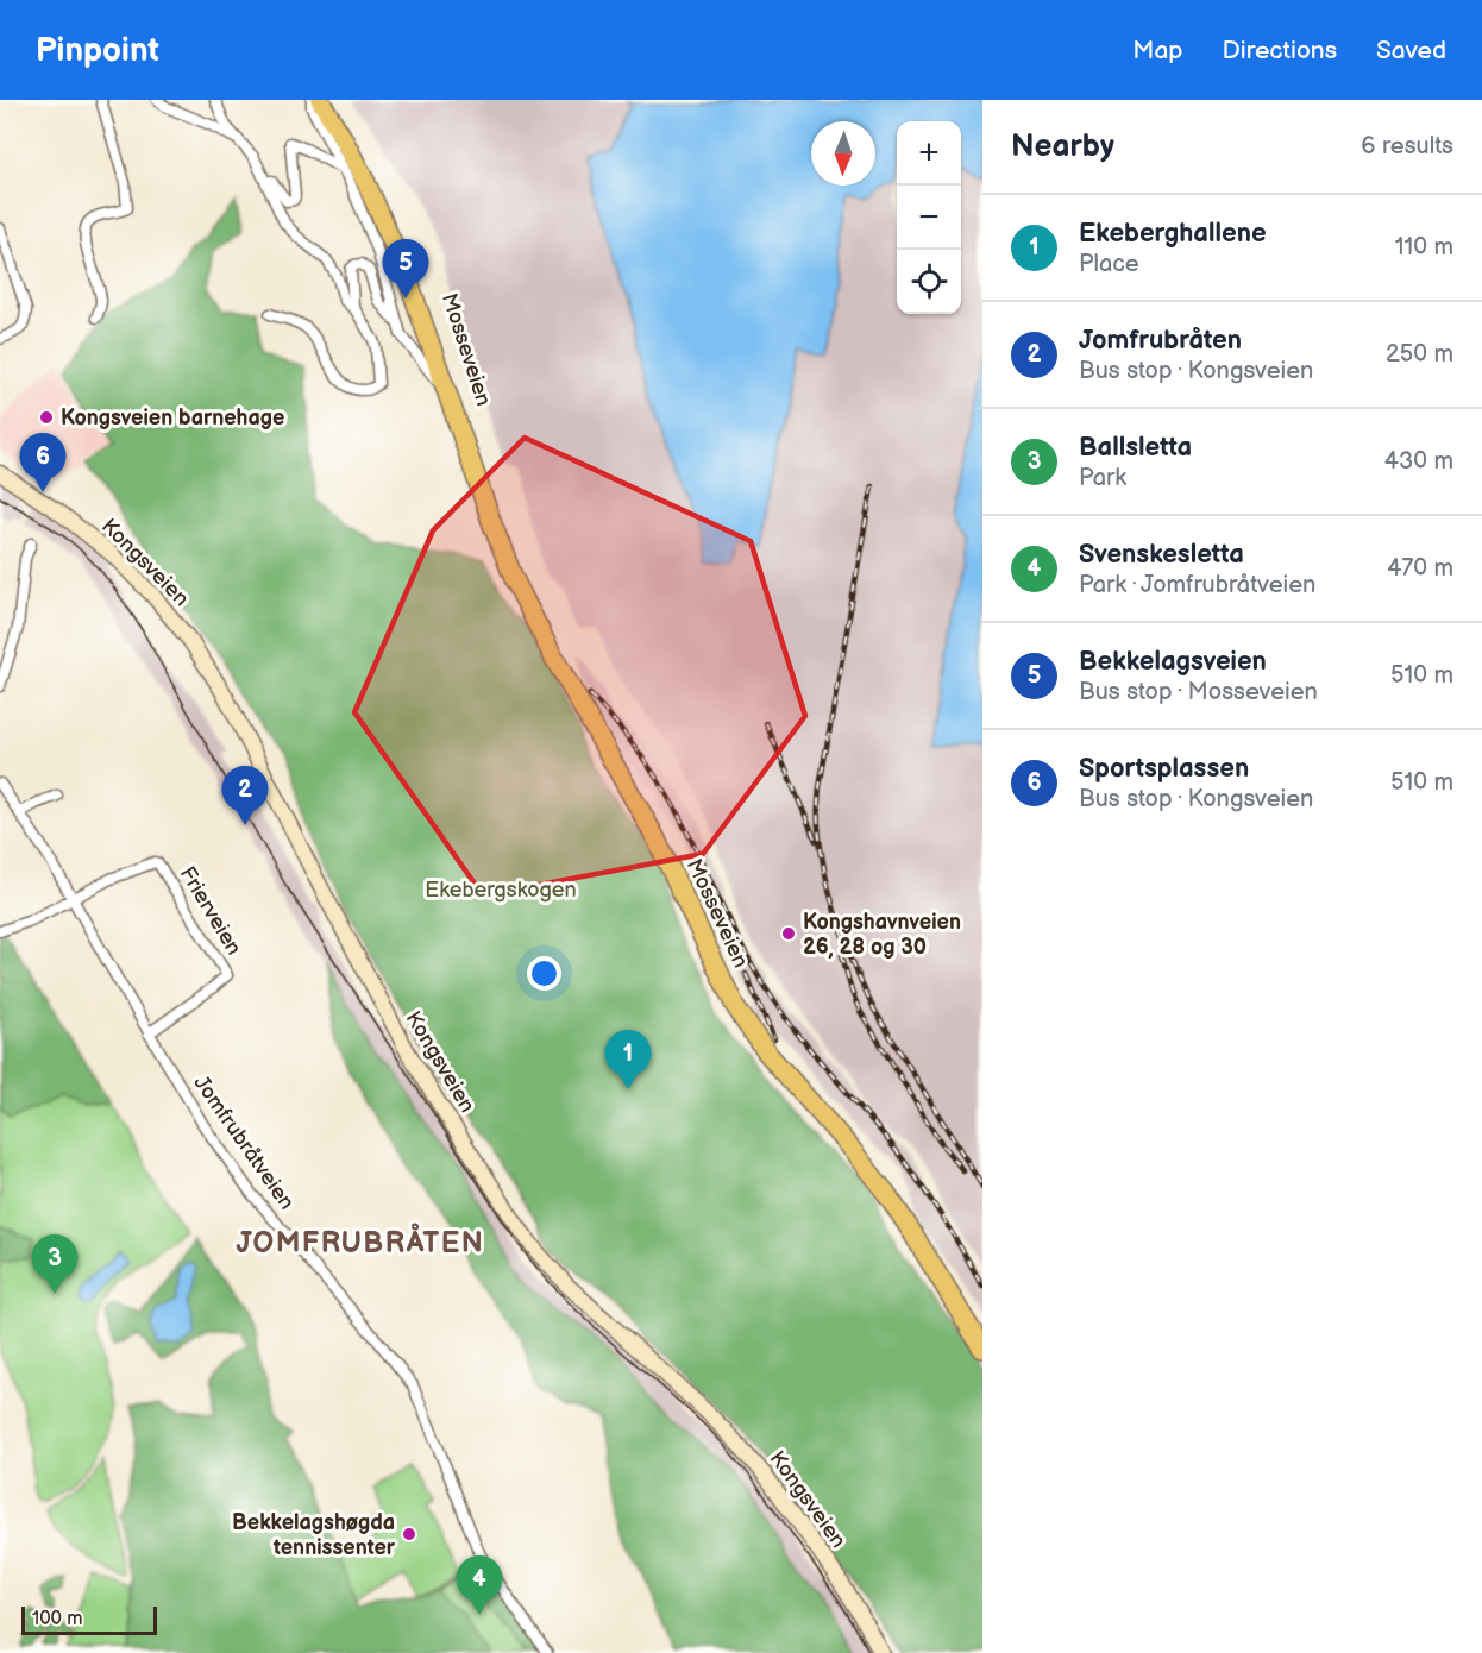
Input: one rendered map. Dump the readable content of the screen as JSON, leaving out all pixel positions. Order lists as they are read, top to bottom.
{
  "streets": {
    "highway": ["Mosseveien"],
    "main road": ["Kongsveien"],
    "street": ["Frierveien", "Jomfrubråtveien"]
  },
  "crossings": [
    ["Frierveien", "Jomfrubråtveien"]
  ],
  "districts": ["JOMFRUBRÅTEN"],
  "parks": ["Ekebergskogen"],
  "places": ["Kongsveien barnehage", "Kongshavnveien 26, 28 og 30", "Bekkelagshøgda tennissenter"],
  "scale_bar": "100 m",
  "north": "bottom",
  "page": {
    "header": "Pinpoint",
    "nav": ["Map", "Directions", "Saved"],
    "heading": ["Nearby", "6 results"],
    "map_buttons": ["+", "−"],
    "list": [
      {
        "mark": "1",
        "name": "Ekeberghallene",
        "note": "Place",
        "value": "110 m"
      },
      {
        "mark": "2",
        "name": "Jomfrubråten",
        "note": "Bus stop · Kongsveien",
        "value": "250 m"
      },
      {
        "mark": "3",
        "name": "Ballsletta",
        "note": "Park",
        "value": "430 m"
      },
      {
        "mark": "4",
        "name": "Svenskesletta",
        "note": "Park · Jomfrubråtveien",
        "value": "470 m"
      },
      {
        "mark": "5",
        "name": "Bekkelagsveien",
        "note": "Bus stop · Mosseveien",
        "value": "510 m"
      },
      {
        "mark": "6",
        "name": "Sportsplassen",
        "note": "Bus stop · Kongsveien",
        "value": "510 m"
      }
    ],
    "pins": [
      "5",
      "6",
      "2",
      "1",
      "3",
      "4"
    ],
    "scale": "100 m"
  }
}
